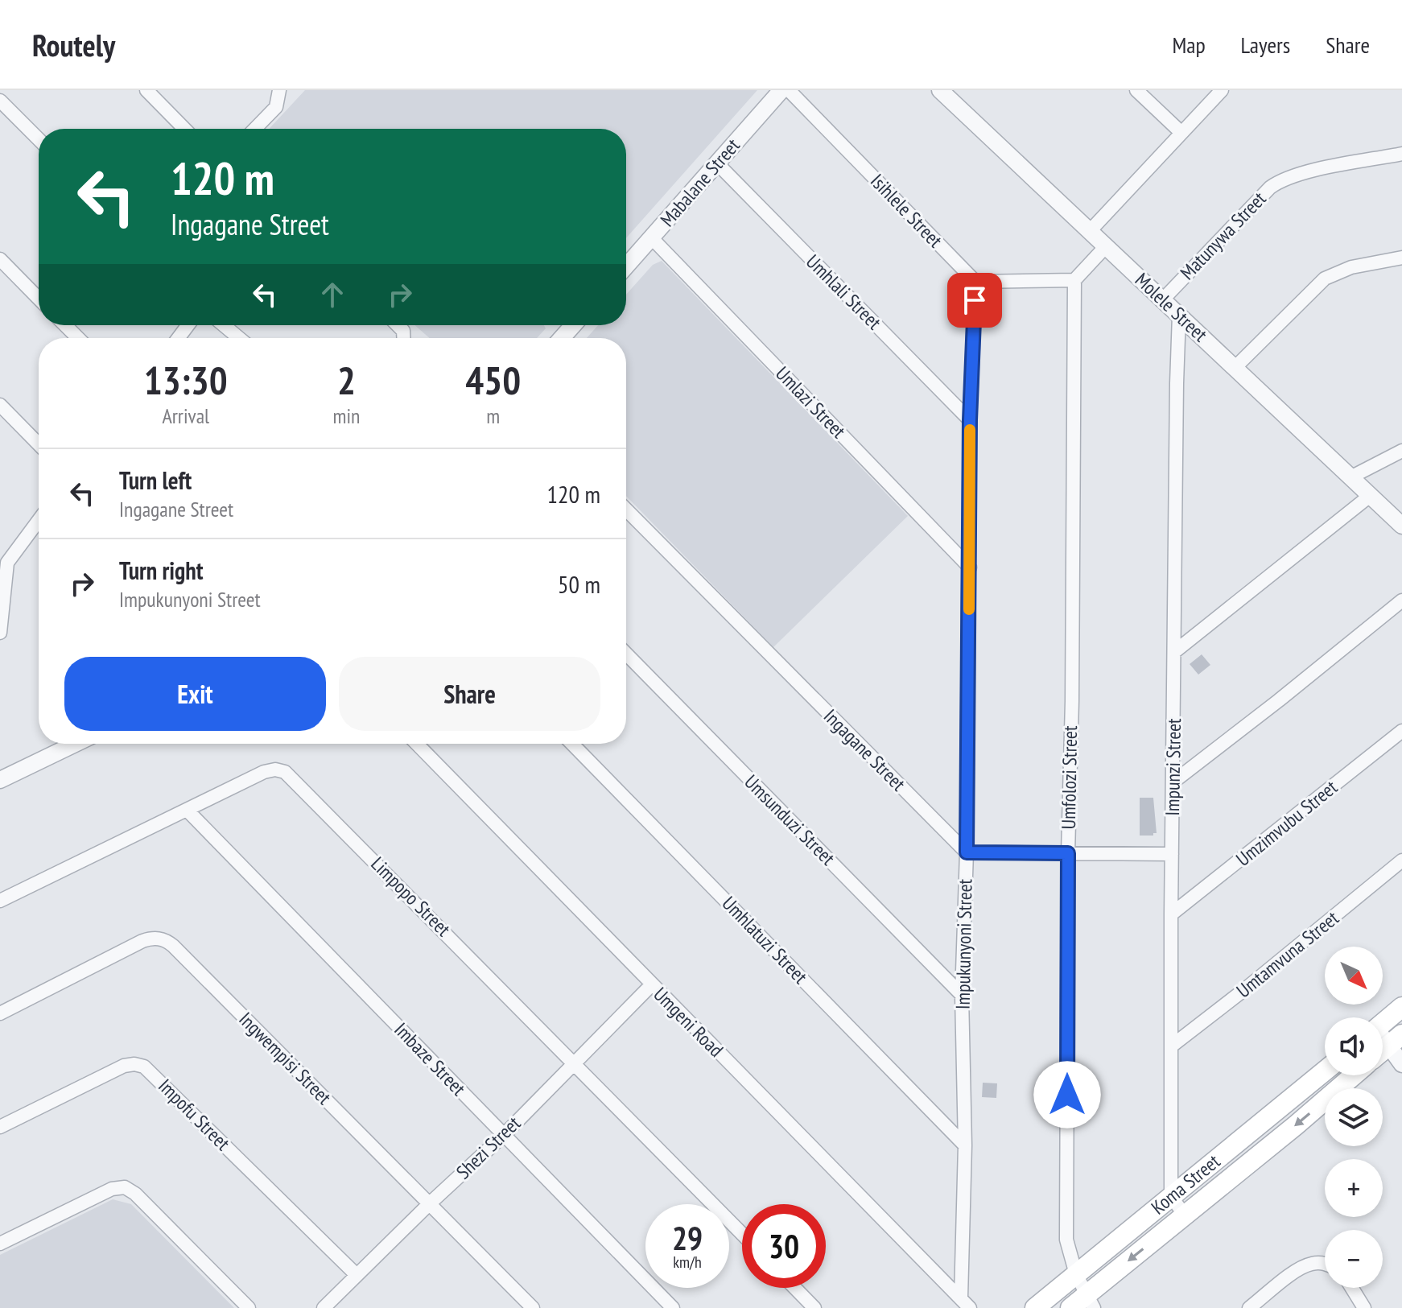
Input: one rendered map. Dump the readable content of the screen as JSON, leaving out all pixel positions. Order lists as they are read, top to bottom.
{
  "streets": {
    "main road": ["Koma Street"],
    "street": [
      "Mabalane Street",
      "Isihlele Street",
      "Matunywa Street",
      "Umhlali Street",
      "Molele Street",
      "Umlazi Street",
      "Ingagane Street",
      "Impunzi Street",
      "Umfolozi Street",
      "Umsunduzi Street",
      "Umzimvubu Street",
      "Limpopo Street",
      "Umhlatuzi Street",
      "Impukunyoni Street",
      "Umtamvuna Street",
      "Umgeni Road",
      "Ingwempisi Street",
      "Imbaze Street",
      "Impofu Street",
      "Shezi Street"
    ]
  },
  "crossings": [
    ["Mabalane Street", "Umhlali Street"],
    ["Mabalane Street", "Umlazi Street"],
    ["Isihlele Street", "Impukunyoni Street"],
    ["Matunywa Street", "Molele Street"],
    ["Umhlali Street", "Impukunyoni Street"],
    ["Molele Street", "Impunzi Street"],
    ["Umlazi Street", "Impukunyoni Street"],
    ["Ingagane Street", "Impukunyoni Street"],
    ["Impunzi Street", "Umzimvubu Street"],
    ["Impunzi Street", "Umtamvuna Street"],
    ["Impunzi Street", "Koma Street"],
    ["Umfolozi Street", "Koma Street"],
    ["Umsunduzi Street", "Impukunyoni Street"],
    ["Limpopo Street", "Imbaze Street"],
    ["Limpopo Street", "Shezi Street"],
    ["Umhlatuzi Street", "Impukunyoni Street"],
    ["Impukunyoni Street", "Umgeni Road"],
    ["Umgeni Road", "Shezi Street"],
    ["Ingwempisi Street", "Shezi Street"],
    ["Imbaze Street", "Shezi Street"],
    ["Impofu Street", "Shezi Street"]
  ],
  "north": "bottom right",
  "page": {
    "header": "Routely",
    "nav": ["Map", "Layers", "Share"],
    "turn": ["120 m", "Ingagane Street"],
    "eta": [
      "13:30",
      "Arrival",
      "2",
      "min",
      "450",
      "m"
    ],
    "list": [
      {
        "name": "Turn left",
        "note": "Ingagane Street",
        "value": "120 m"
      },
      {
        "name": "Turn right",
        "note": "Impukunyoni Street",
        "value": "50 m"
      }
    ],
    "buttons": ["Exit", "Share"],
    "map_buttons": ["+", "−"],
    "speed": "29 km/h",
    "limit": "30"
  }
}
